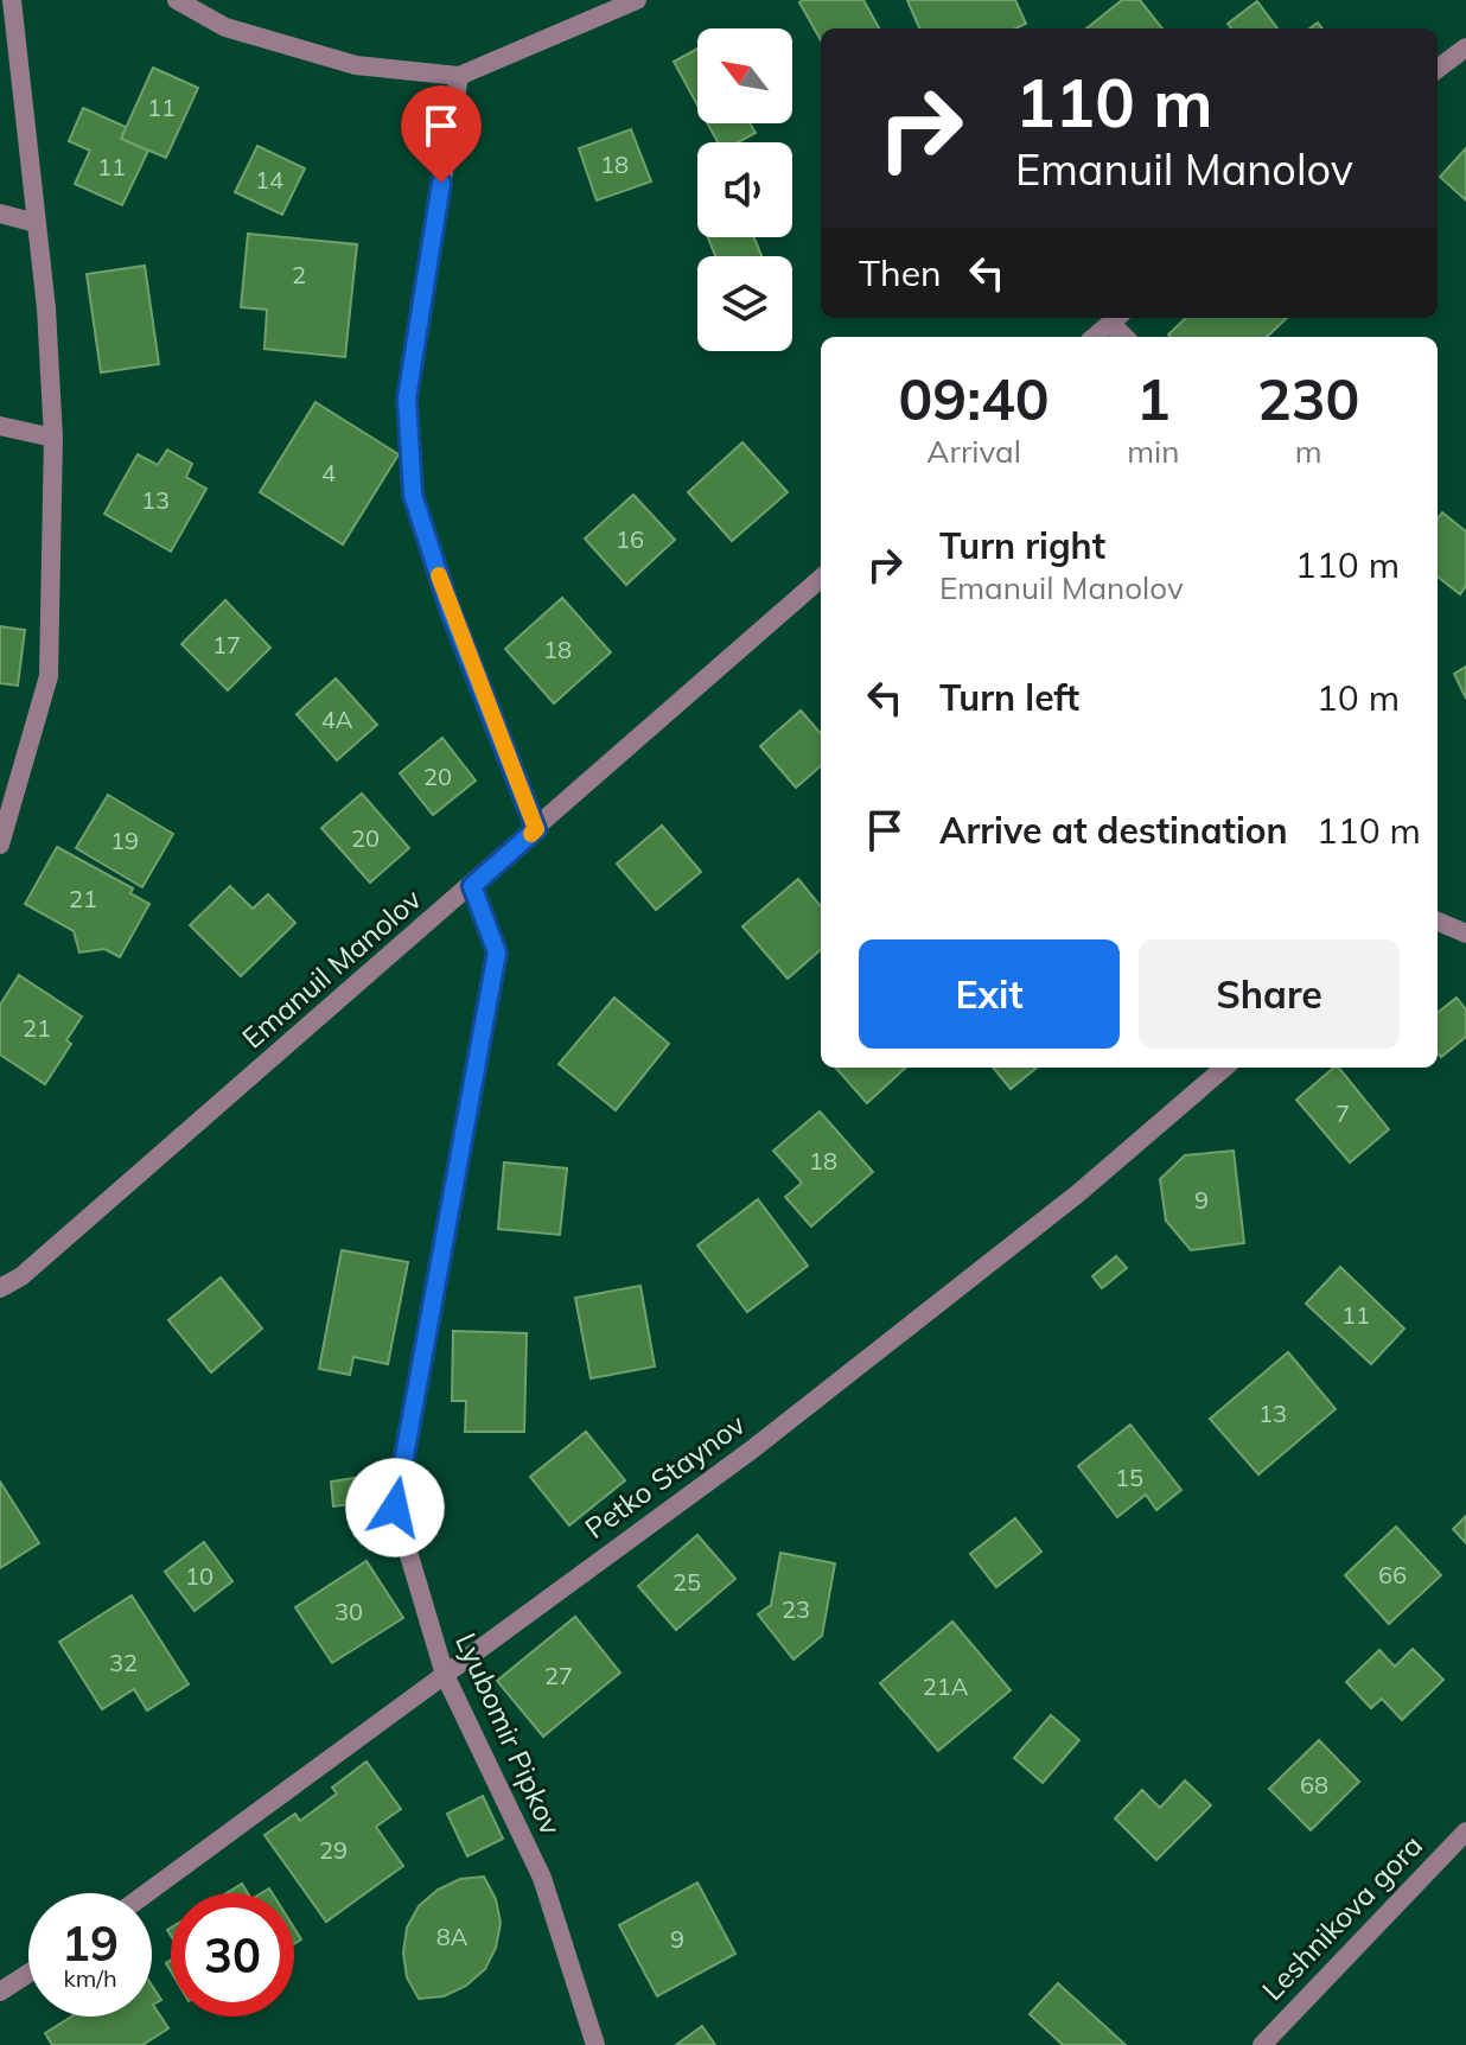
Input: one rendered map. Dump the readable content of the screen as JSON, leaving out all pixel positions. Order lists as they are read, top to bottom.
{
  "streets": {
    "street": [
      "Emanuil Manolov",
      "Petko Staynov",
      "Lyubomir Pipkov",
      "Leshnikova gora"
    ]
  },
  "crossings": [
    ["Emanuil Manolov", "Lyubomir Pipkov"],
    ["Petko Staynov", "Lyubomir Pipkov"]
  ],
  "house_numbers": [
    "11",
    "18",
    "11",
    "14",
    "2",
    "4",
    "13",
    "16",
    "17",
    "18",
    "4А",
    "20",
    "20",
    "19",
    "21",
    "21",
    "7",
    "18",
    "9",
    "11",
    "13",
    "15",
    "66",
    "10",
    "25",
    "23",
    "30",
    "32",
    "27",
    "21А",
    "68",
    "29",
    "8А",
    "9"
  ],
  "north": "top left",
  "page": {
    "turn": ["110 m", "Emanuil Manolov"],
    "then": "Then",
    "eta": [
      "09:40",
      "Arrival",
      "1",
      "min",
      "230",
      "m"
    ],
    "list": [
      {
        "name": "Turn right",
        "note": "Emanuil Manolov",
        "value": "110 m"
      },
      {
        "name": "Turn left",
        "value": "10 m"
      },
      {
        "name": "Arrive at destination",
        "value": "110 m"
      }
    ],
    "buttons": ["Exit", "Share"],
    "speed": "19 km/h",
    "limit": "30"
  }
}
